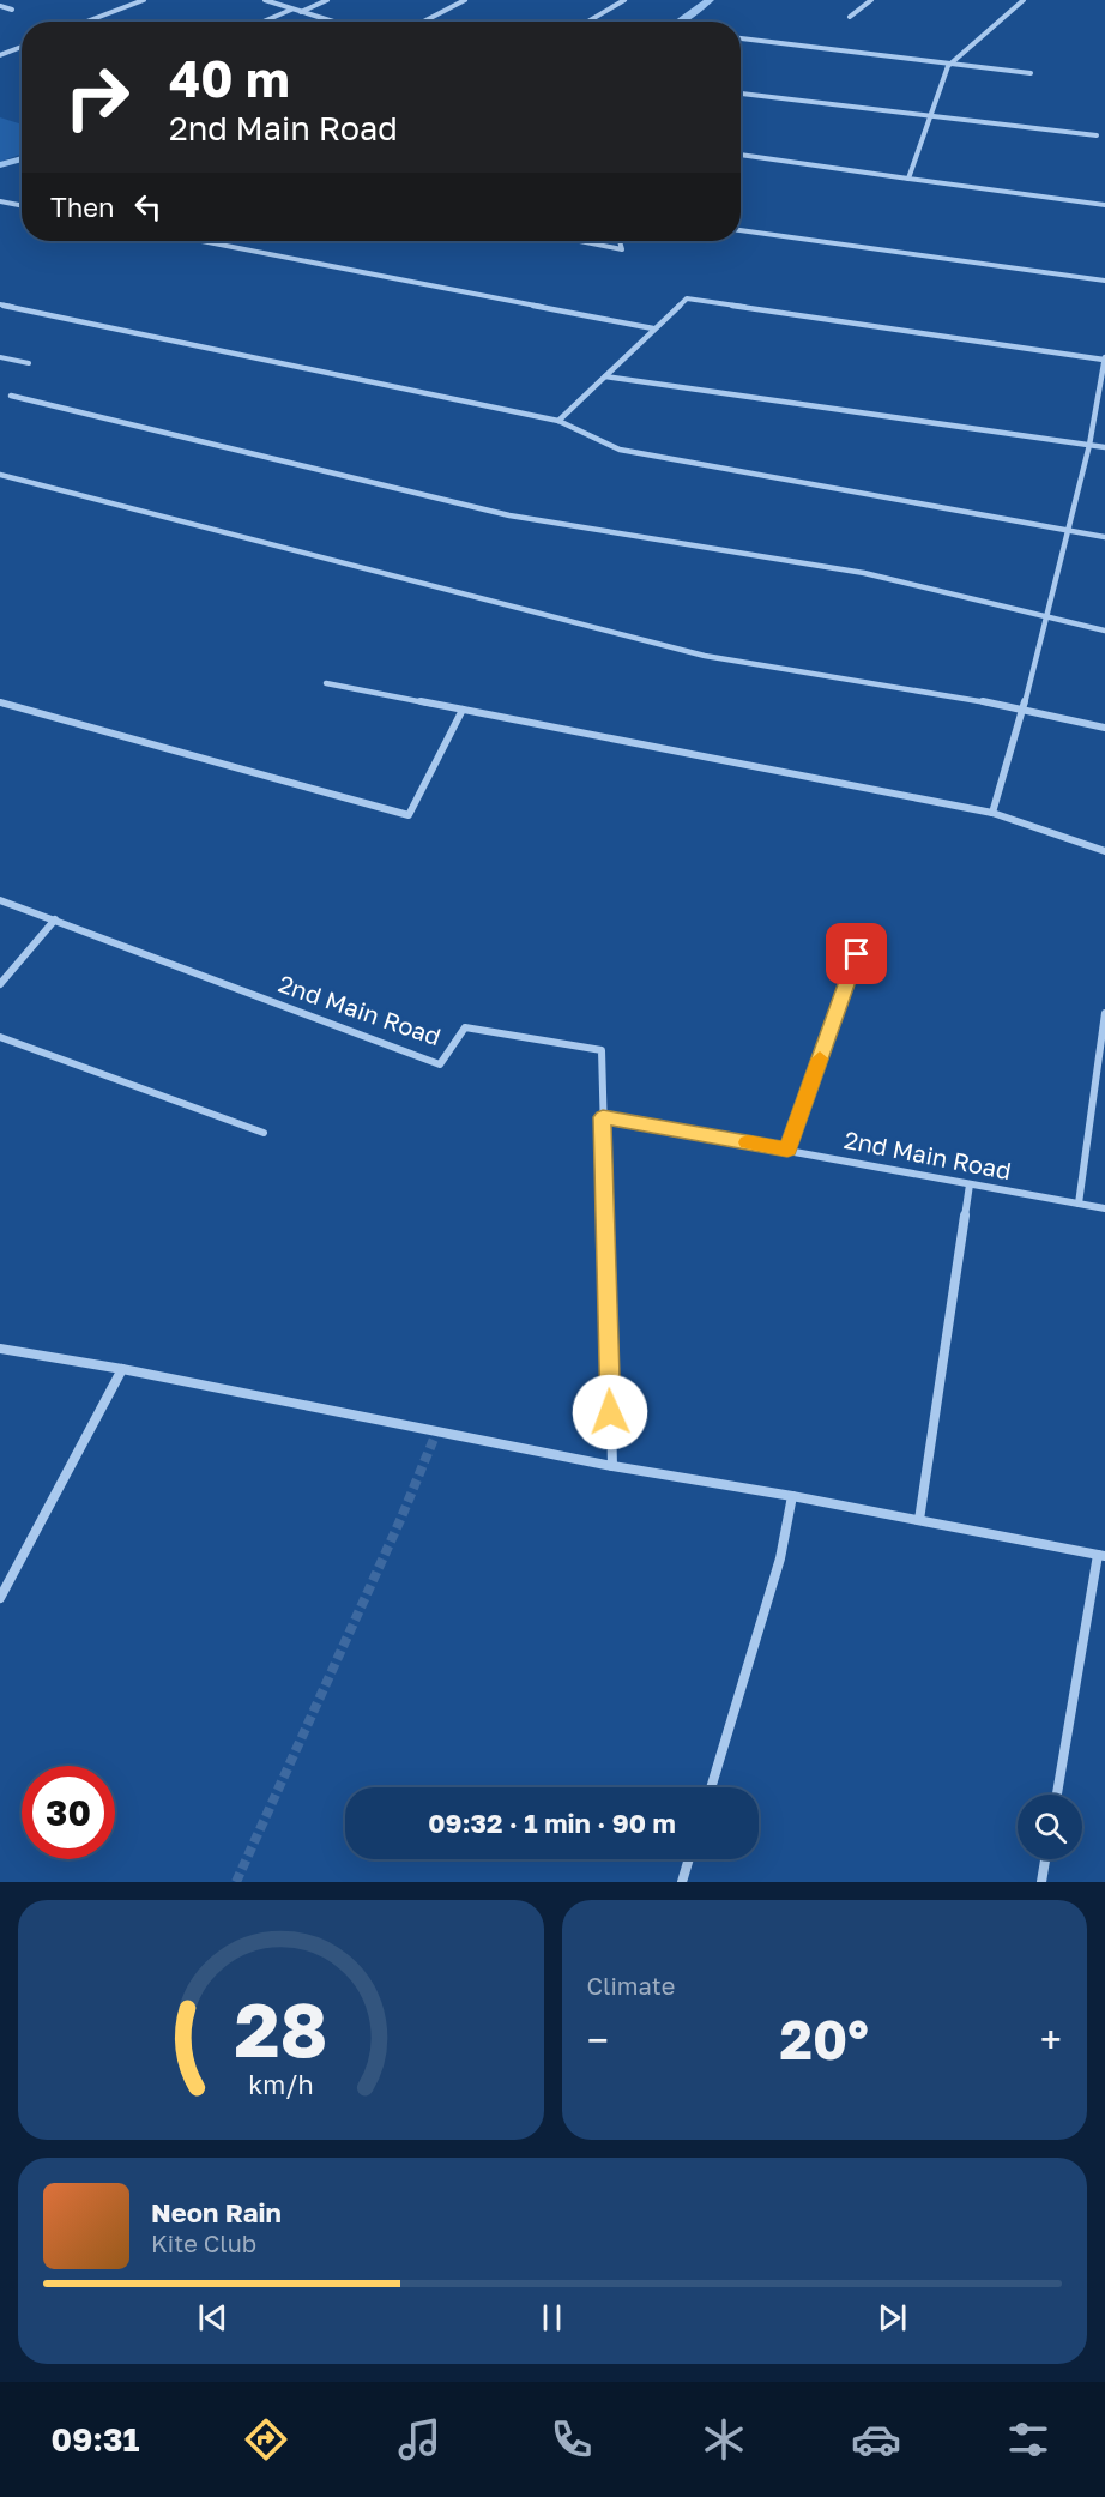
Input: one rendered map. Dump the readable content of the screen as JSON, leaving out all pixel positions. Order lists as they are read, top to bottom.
{
  "streets": {
    "street": ["2nd Main Road"]
  },
  "page": {
    "turn": ["40 m", "2nd Main Road"],
    "then": "Then",
    "limit": "30",
    "trip": "09:32 · 1 min · 90 m",
    "tile": "Climate",
    "heat": ["−", "20°", "+"],
    "song": ["Neon Rain", "Kite Club"],
    "tabs": "09:31",
    "gauge": ["28", "km/h"]
  }
}
